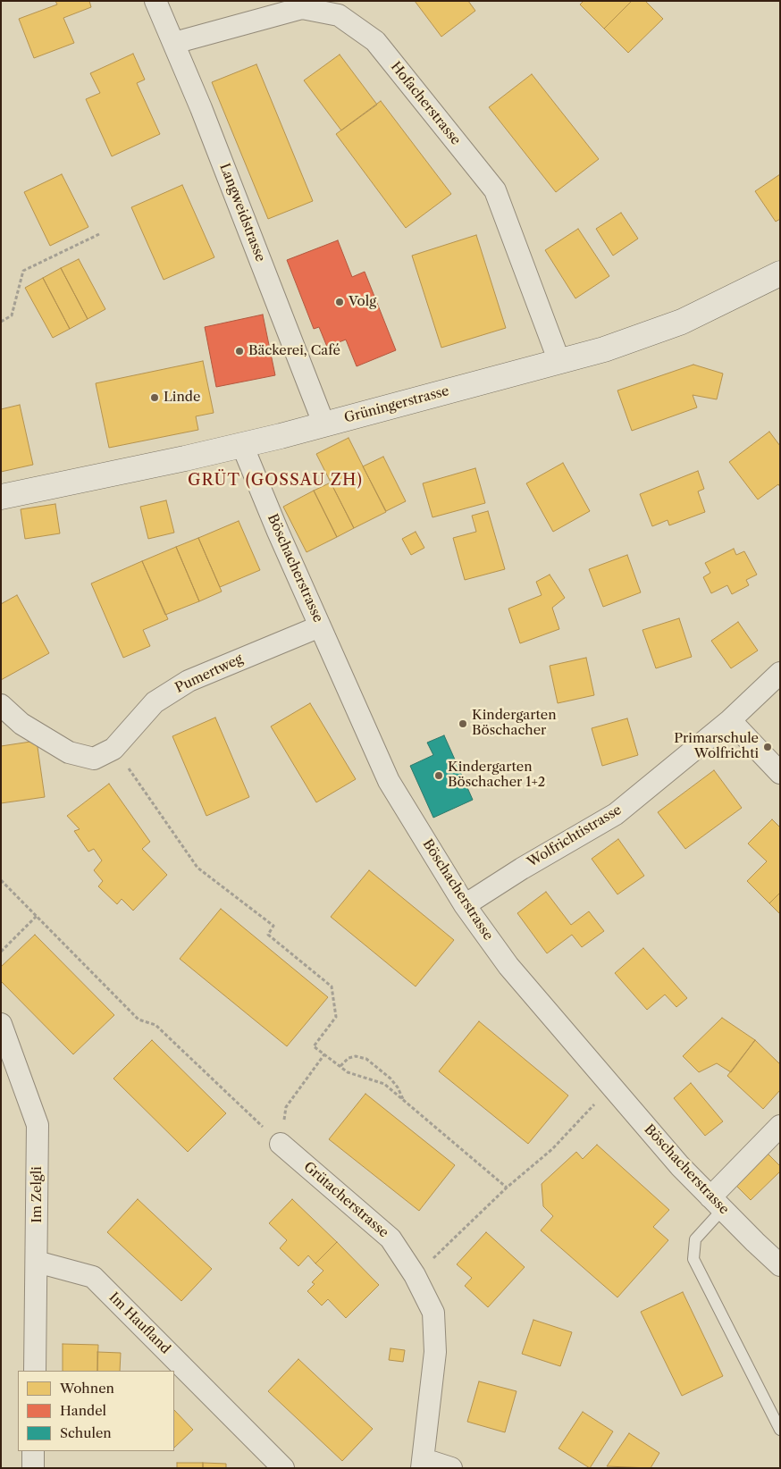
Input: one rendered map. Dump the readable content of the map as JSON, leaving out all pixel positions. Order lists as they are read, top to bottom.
{
  "streets": {
    "main road": ["Grüningerstrasse"],
    "street": [
      "Hofacherstrasse",
      "Langweidstrasse",
      "Böschacherstrasse",
      "Pumertweg",
      "Wolfrichtistrasse",
      "Im Zelgli",
      "Grütacherstrasse",
      "Im Haufland"
    ]
  },
  "crossings": [
    ["Hofacherstrasse", "Langweidstrasse"],
    ["Hofacherstrasse", "Grüningerstrasse"],
    ["Langweidstrasse", "Grüningerstrasse"],
    ["Grüningerstrasse", "Böschacherstrasse"],
    ["Böschacherstrasse", "Pumertweg"],
    ["Böschacherstrasse", "Wolfrichtistrasse"],
    ["Im Zelgli", "Im Haufland"]
  ],
  "districts": ["GRÜT (GOSSAU ZH)"],
  "places": [
    "Volg",
    "Bäckerei, Café",
    "Linde",
    "Kindergarten Böschacher",
    "Primarschule Wolfrichti",
    "Kindergarten Böschacher 1+2"
  ],
  "legend": ["Wohnen", "Handel", "Schulen"]
}
